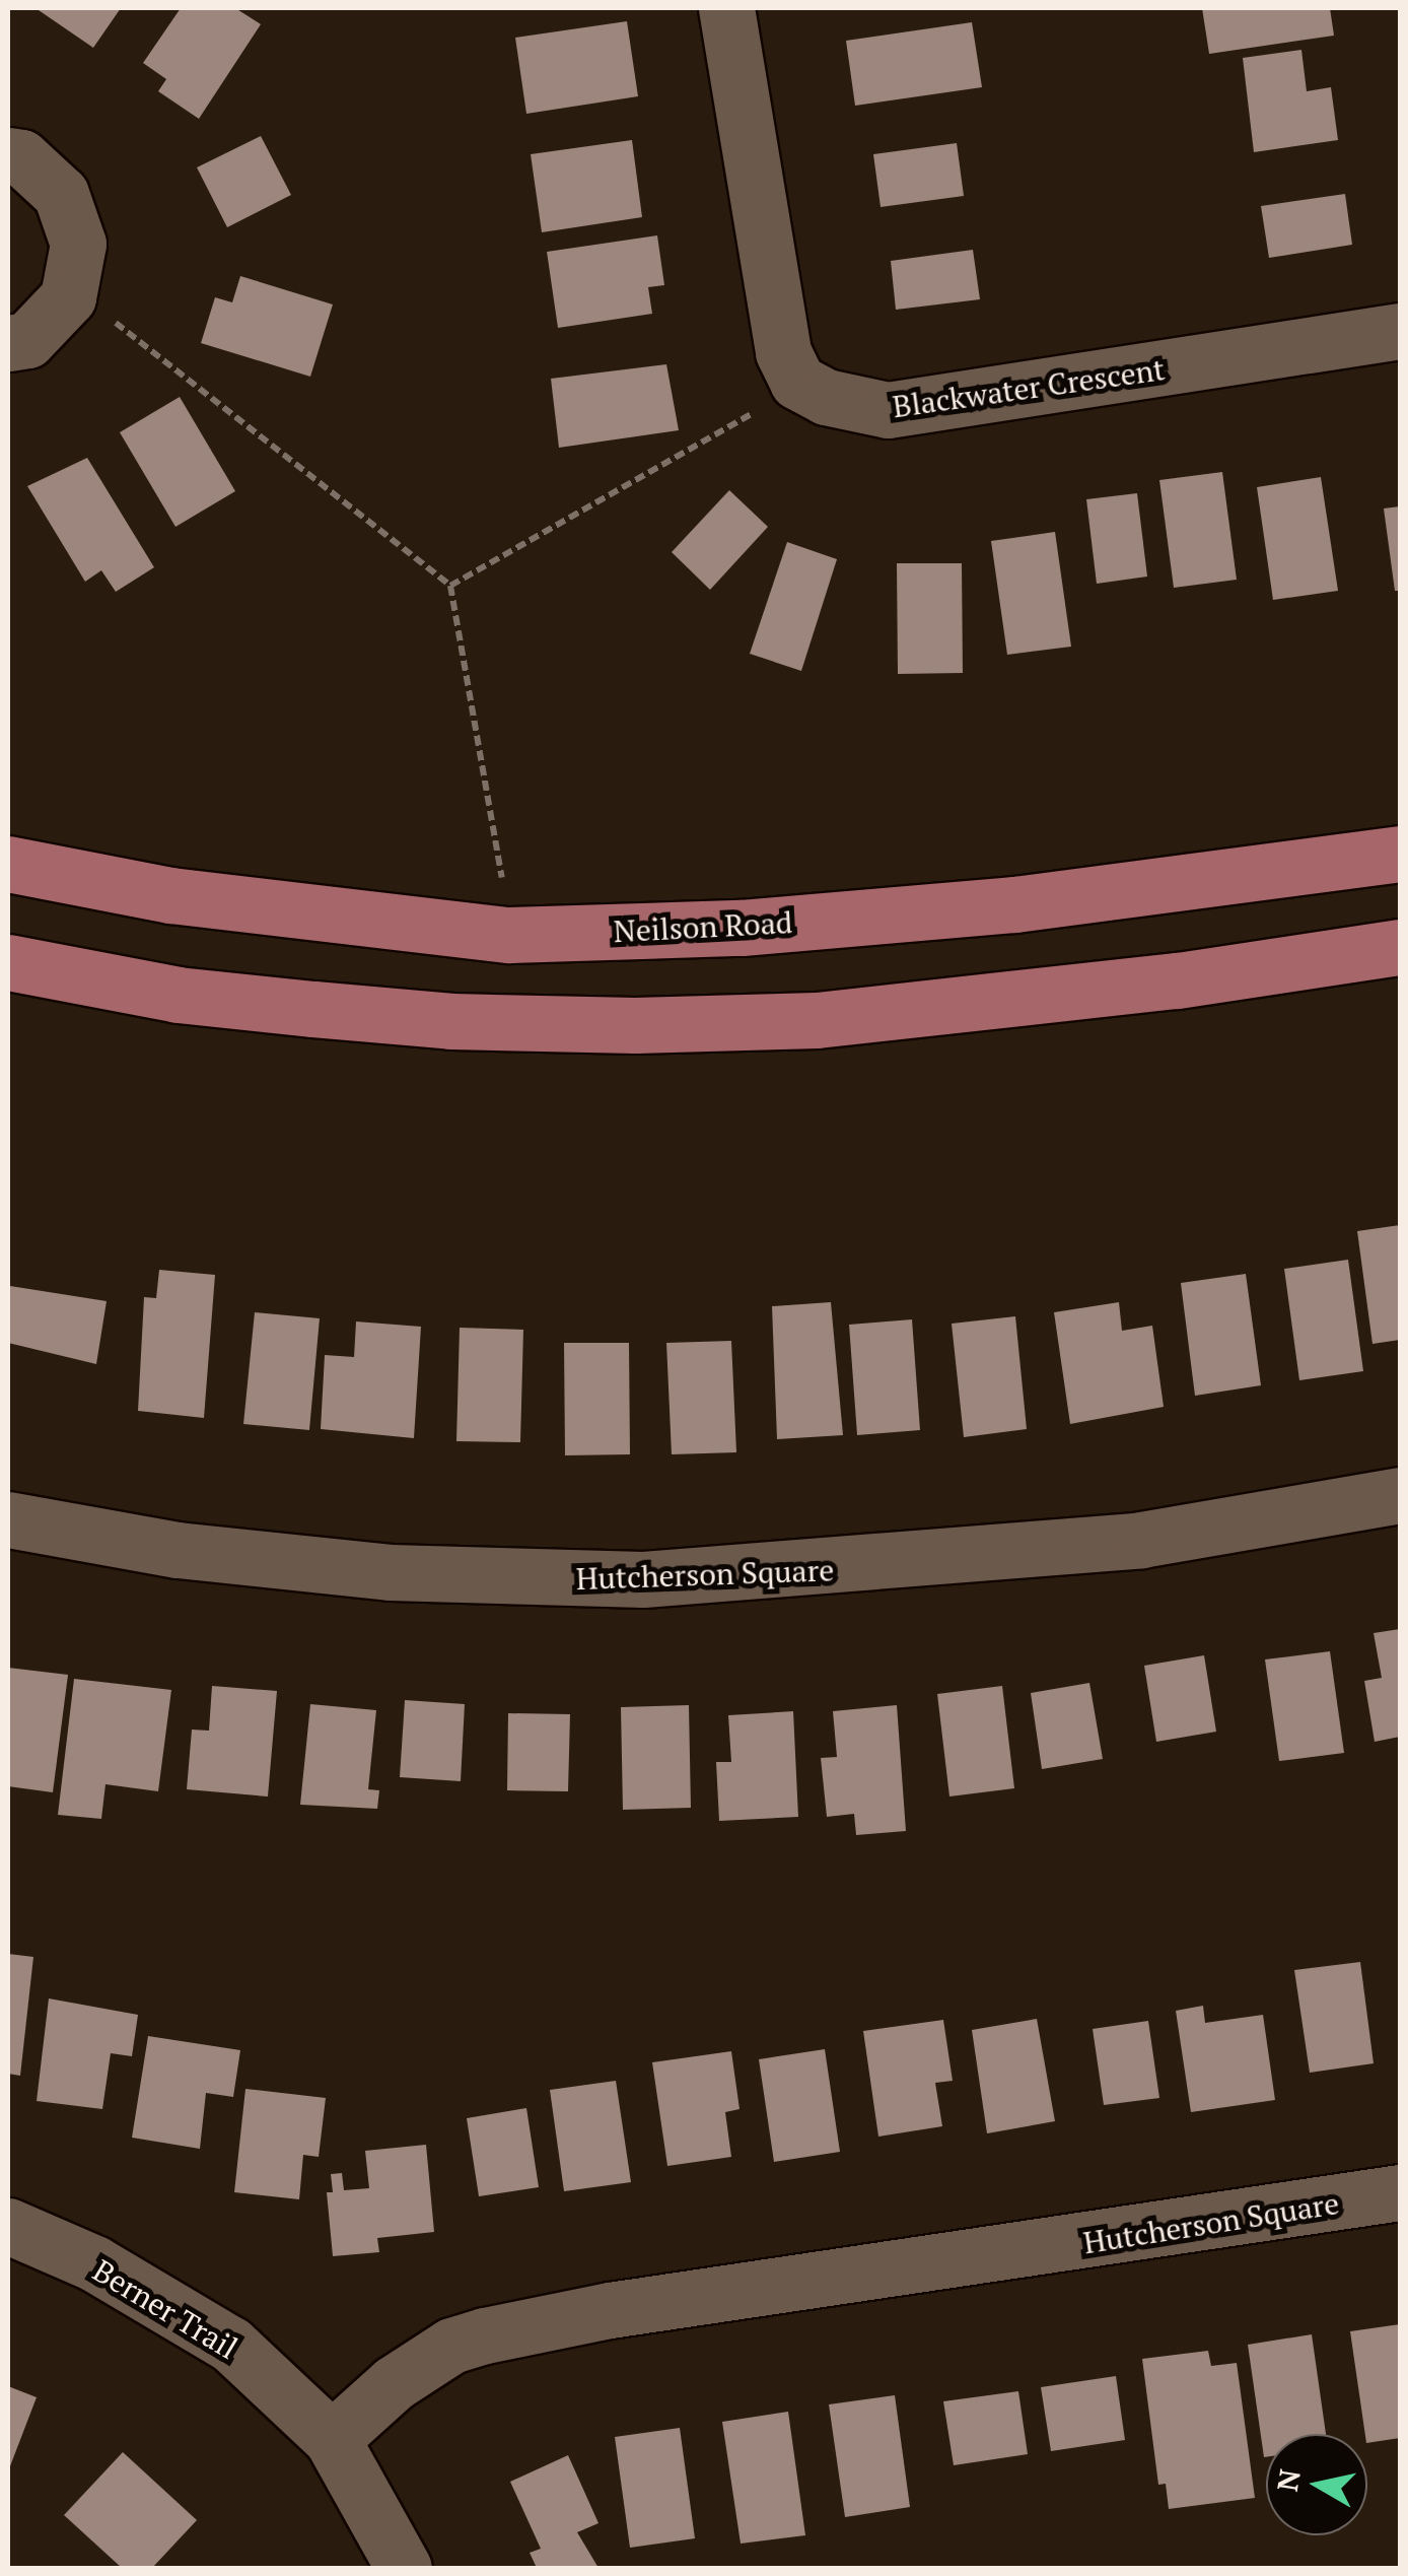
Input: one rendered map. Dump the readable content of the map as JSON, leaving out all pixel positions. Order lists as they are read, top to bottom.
{
  "streets": {
    "main road": ["Neilson Road"],
    "street": ["Blackwater Crescent", "Hutcherson Square", "Berner Trail"]
  },
  "crossings": [
    ["Hutcherson Square", "Berner Trail"]
  ],
  "north": "left"
}
